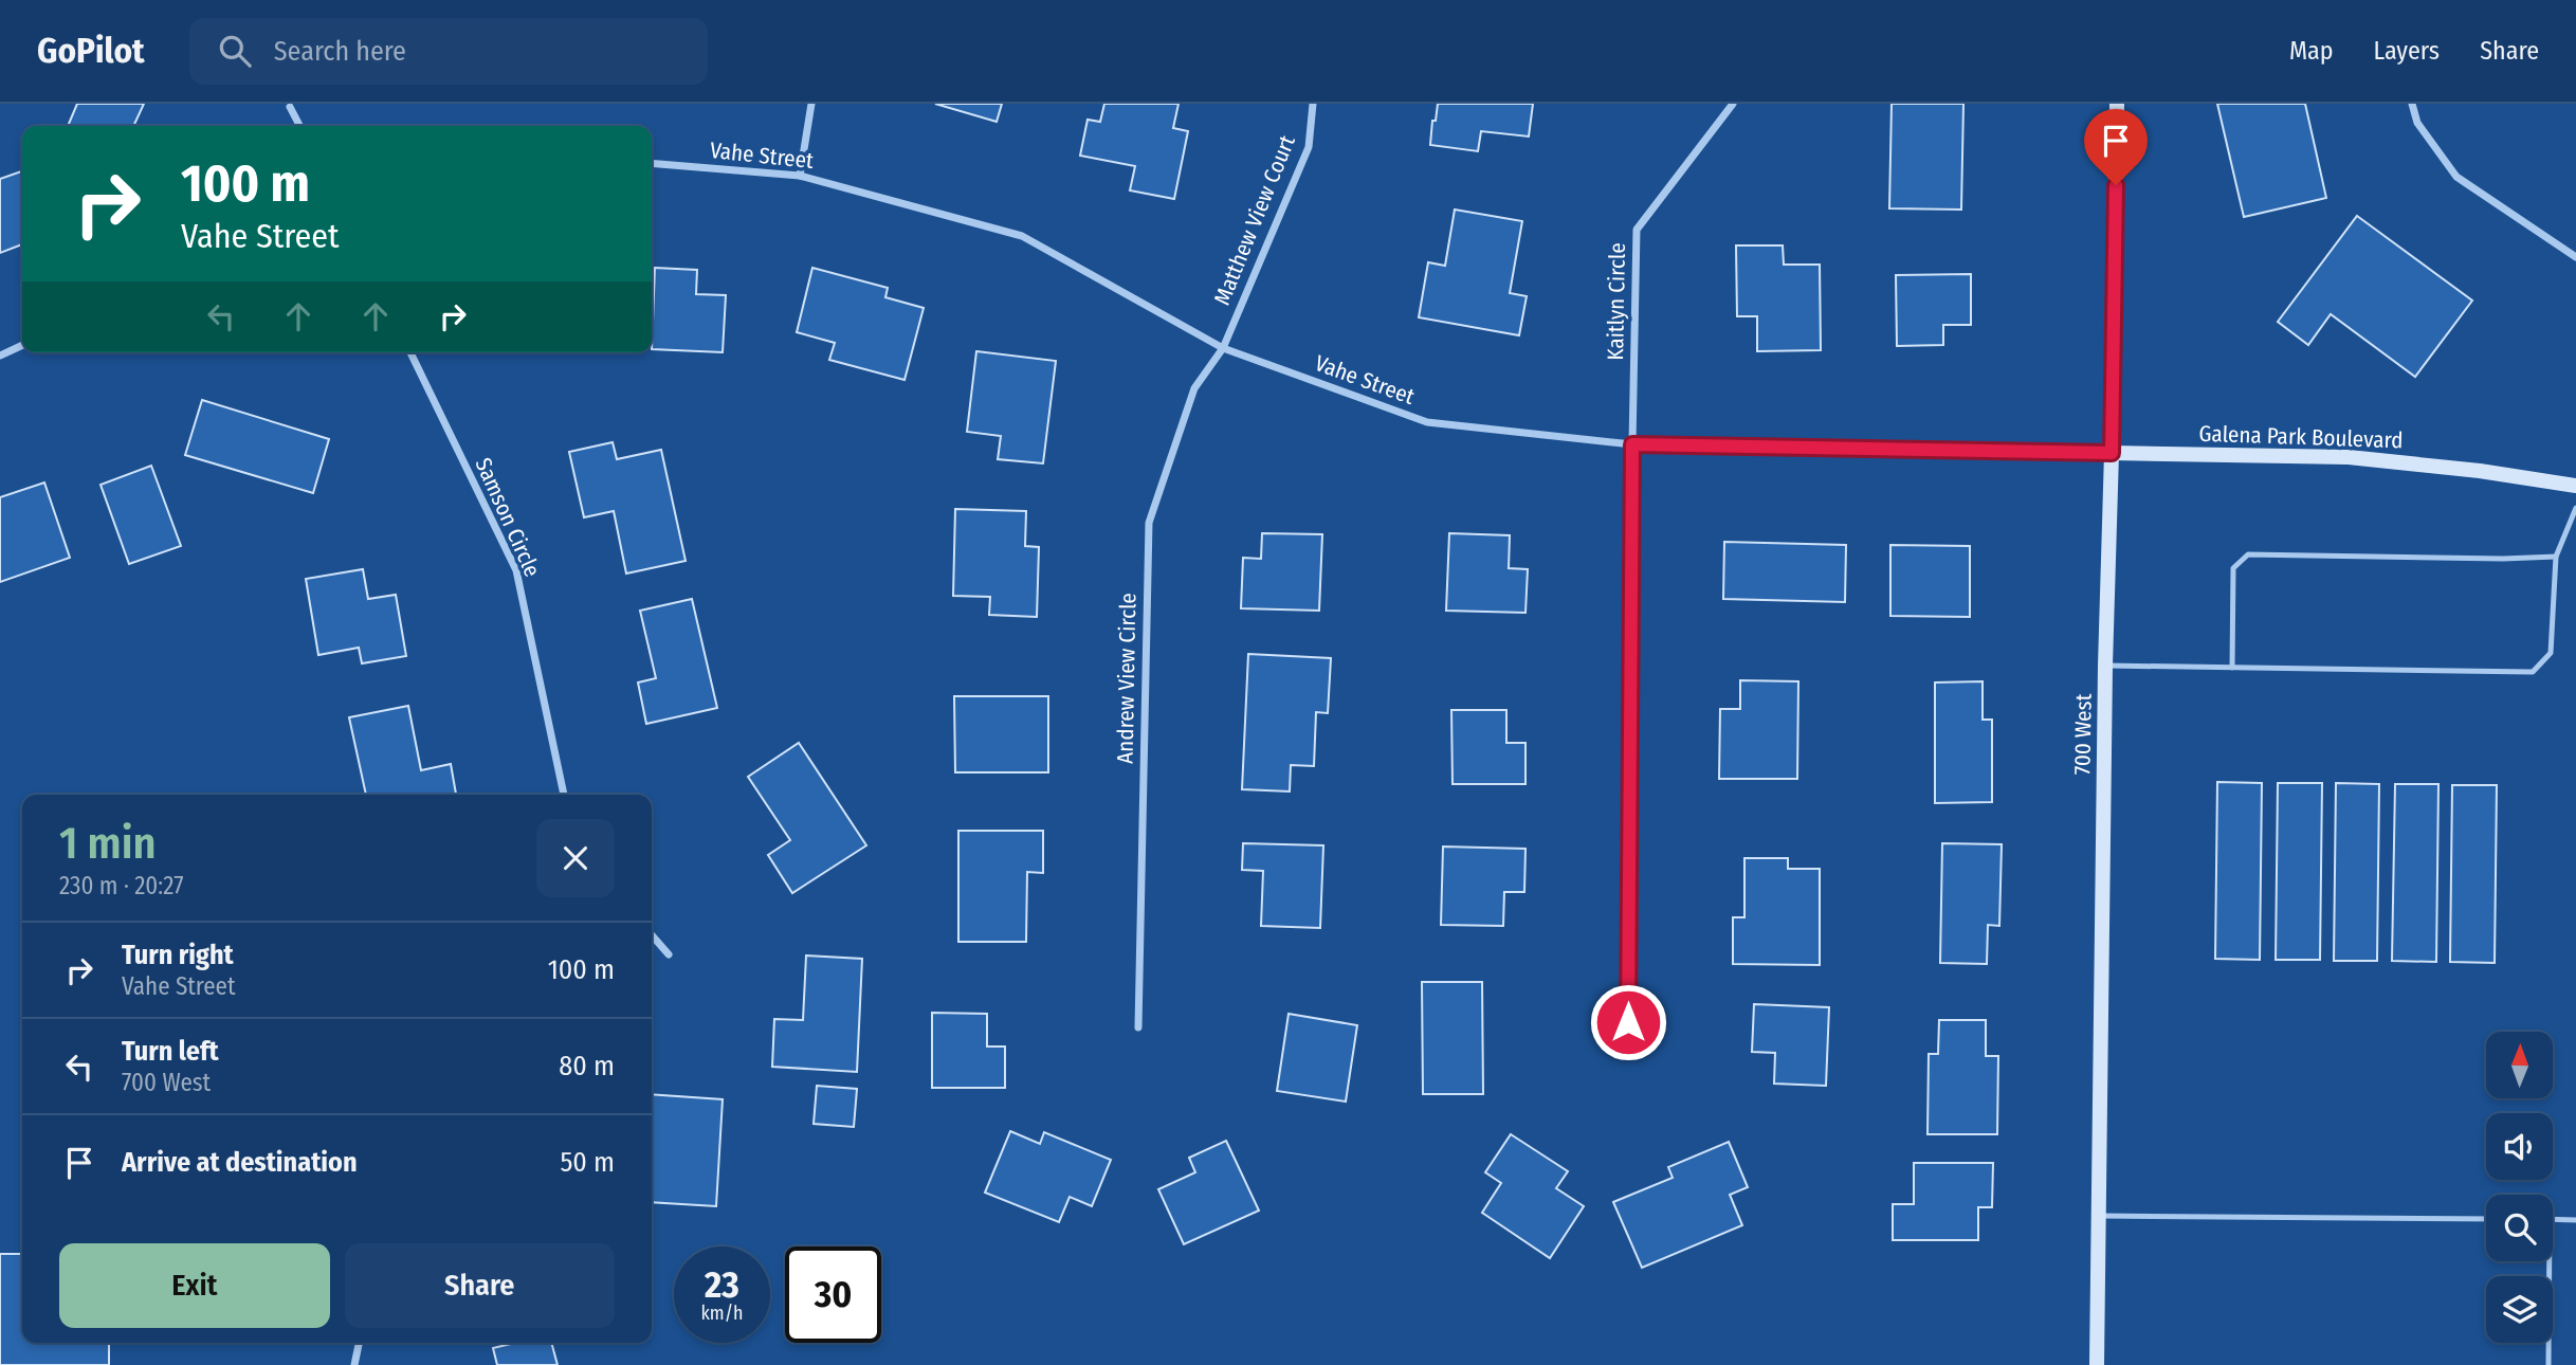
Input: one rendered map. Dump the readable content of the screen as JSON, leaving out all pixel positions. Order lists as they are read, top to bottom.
{
  "streets": {
    "street": [
      "Vahe Street",
      "Matthew View Court",
      "Kaitlyn Circle",
      "Galena Park Boulevard",
      "Samson Circle",
      "Andrew View Circle",
      "700 West"
    ]
  },
  "crossings": [
    ["Vahe Street", "Matthew View Court"],
    ["Vahe Street", "Kaitlyn Circle"],
    ["Vahe Street", "Galena Park Boulevard"],
    ["Vahe Street", "Andrew View Circle"],
    ["Vahe Street", "700 West"],
    ["Matthew View Court", "Andrew View Circle"],
    ["Galena Park Boulevard", "700 West"]
  ],
  "north": "top",
  "page": {
    "header": "GoPilot",
    "search": "Search here",
    "nav": ["Map", "Layers", "Share"],
    "turn": ["100 m", "Vahe Street"],
    "heading": ["1 min", "230 m · 20:27"],
    "list": [
      {
        "name": "Turn right",
        "note": "Vahe Street",
        "value": "100 m"
      },
      {
        "name": "Turn left",
        "note": "700 West",
        "value": "80 m"
      },
      {
        "name": "Arrive at destination",
        "value": "50 m"
      }
    ],
    "buttons": ["Exit", "Share"],
    "speed": "23 km/h",
    "limit": "30"
  }
}
